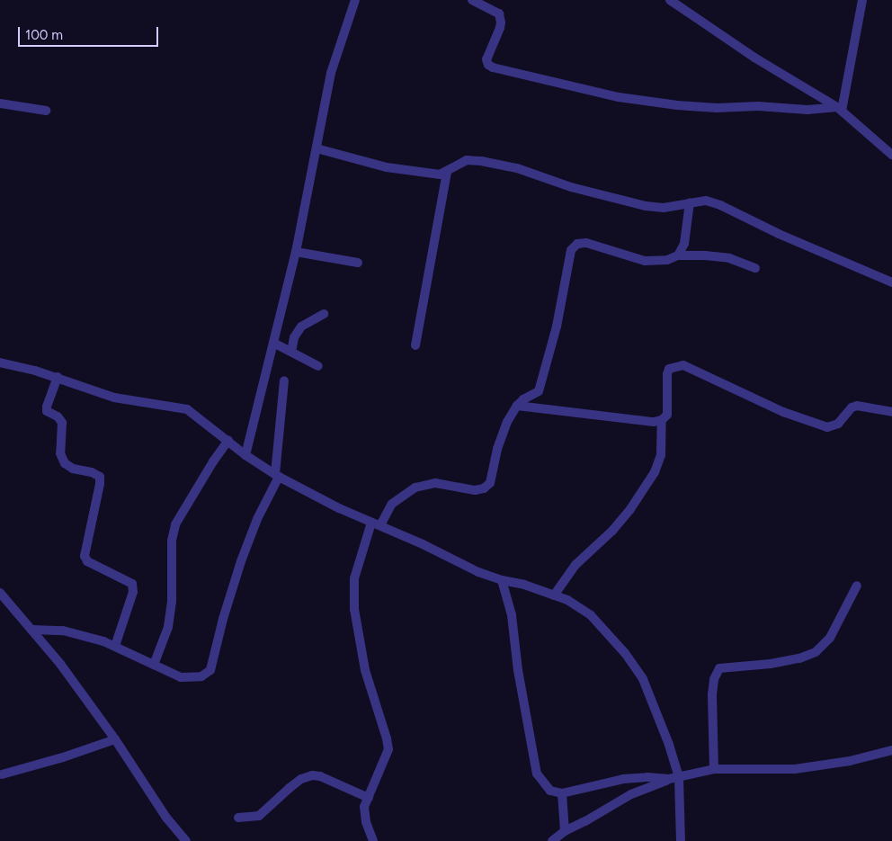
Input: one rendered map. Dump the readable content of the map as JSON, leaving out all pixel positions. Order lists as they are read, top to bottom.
{
  "scale_bar": "100 m"
}
